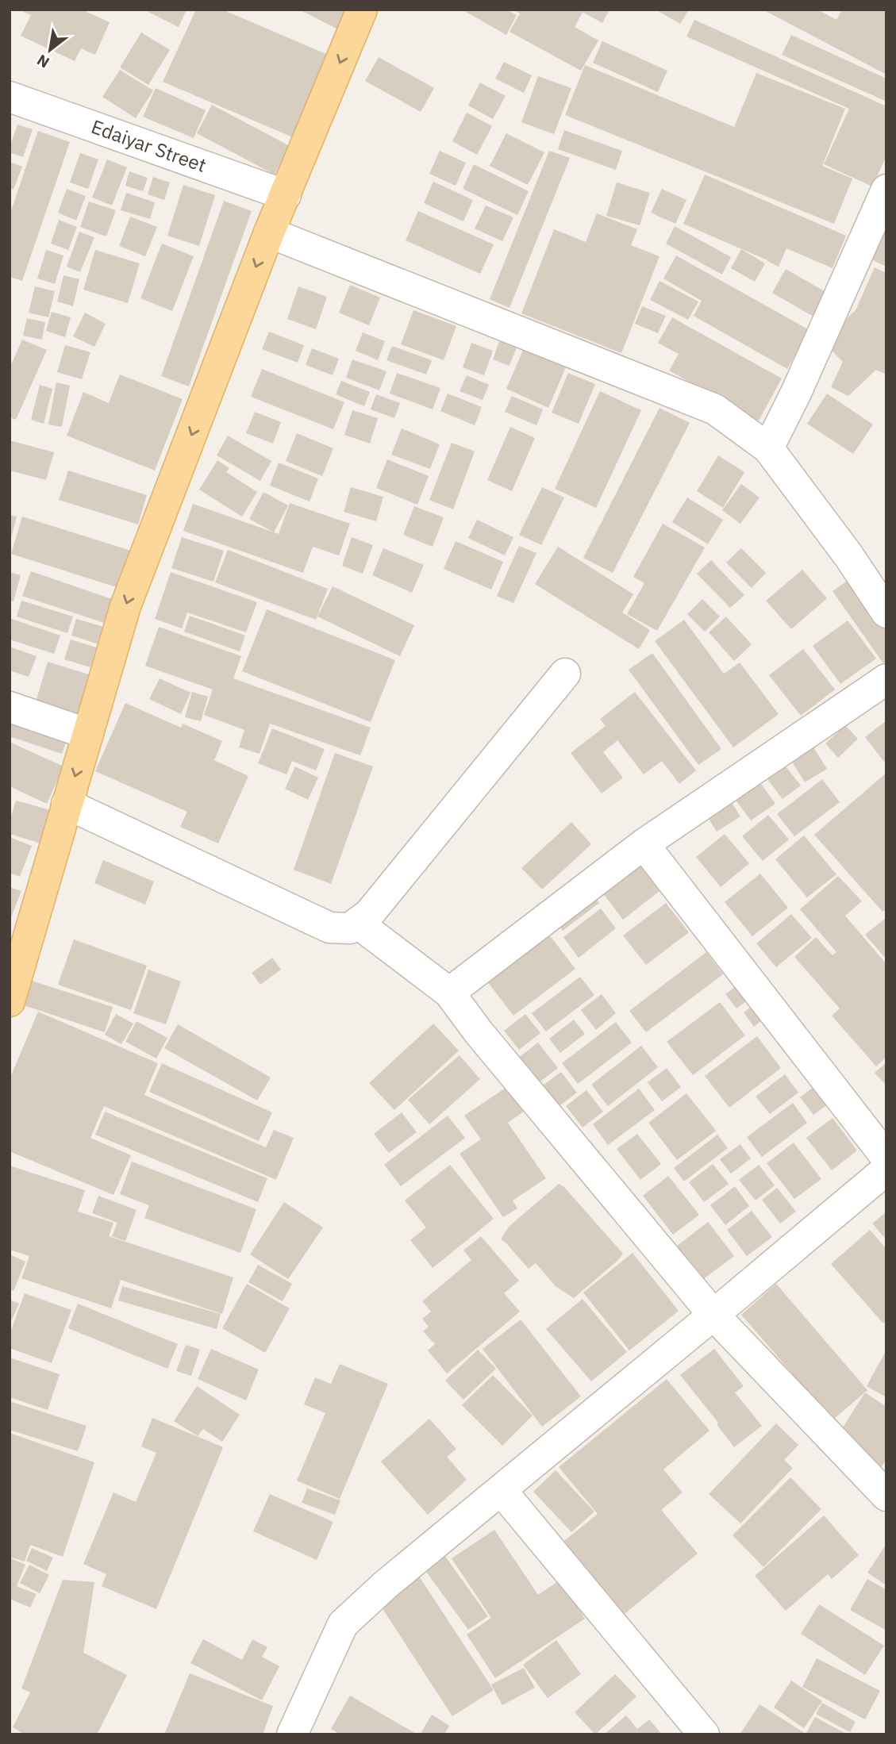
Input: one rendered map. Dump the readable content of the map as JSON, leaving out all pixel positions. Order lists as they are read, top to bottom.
{
  "streets": {
    "street": ["Edaiyar Street"]
  },
  "north": "bottom left"
}
